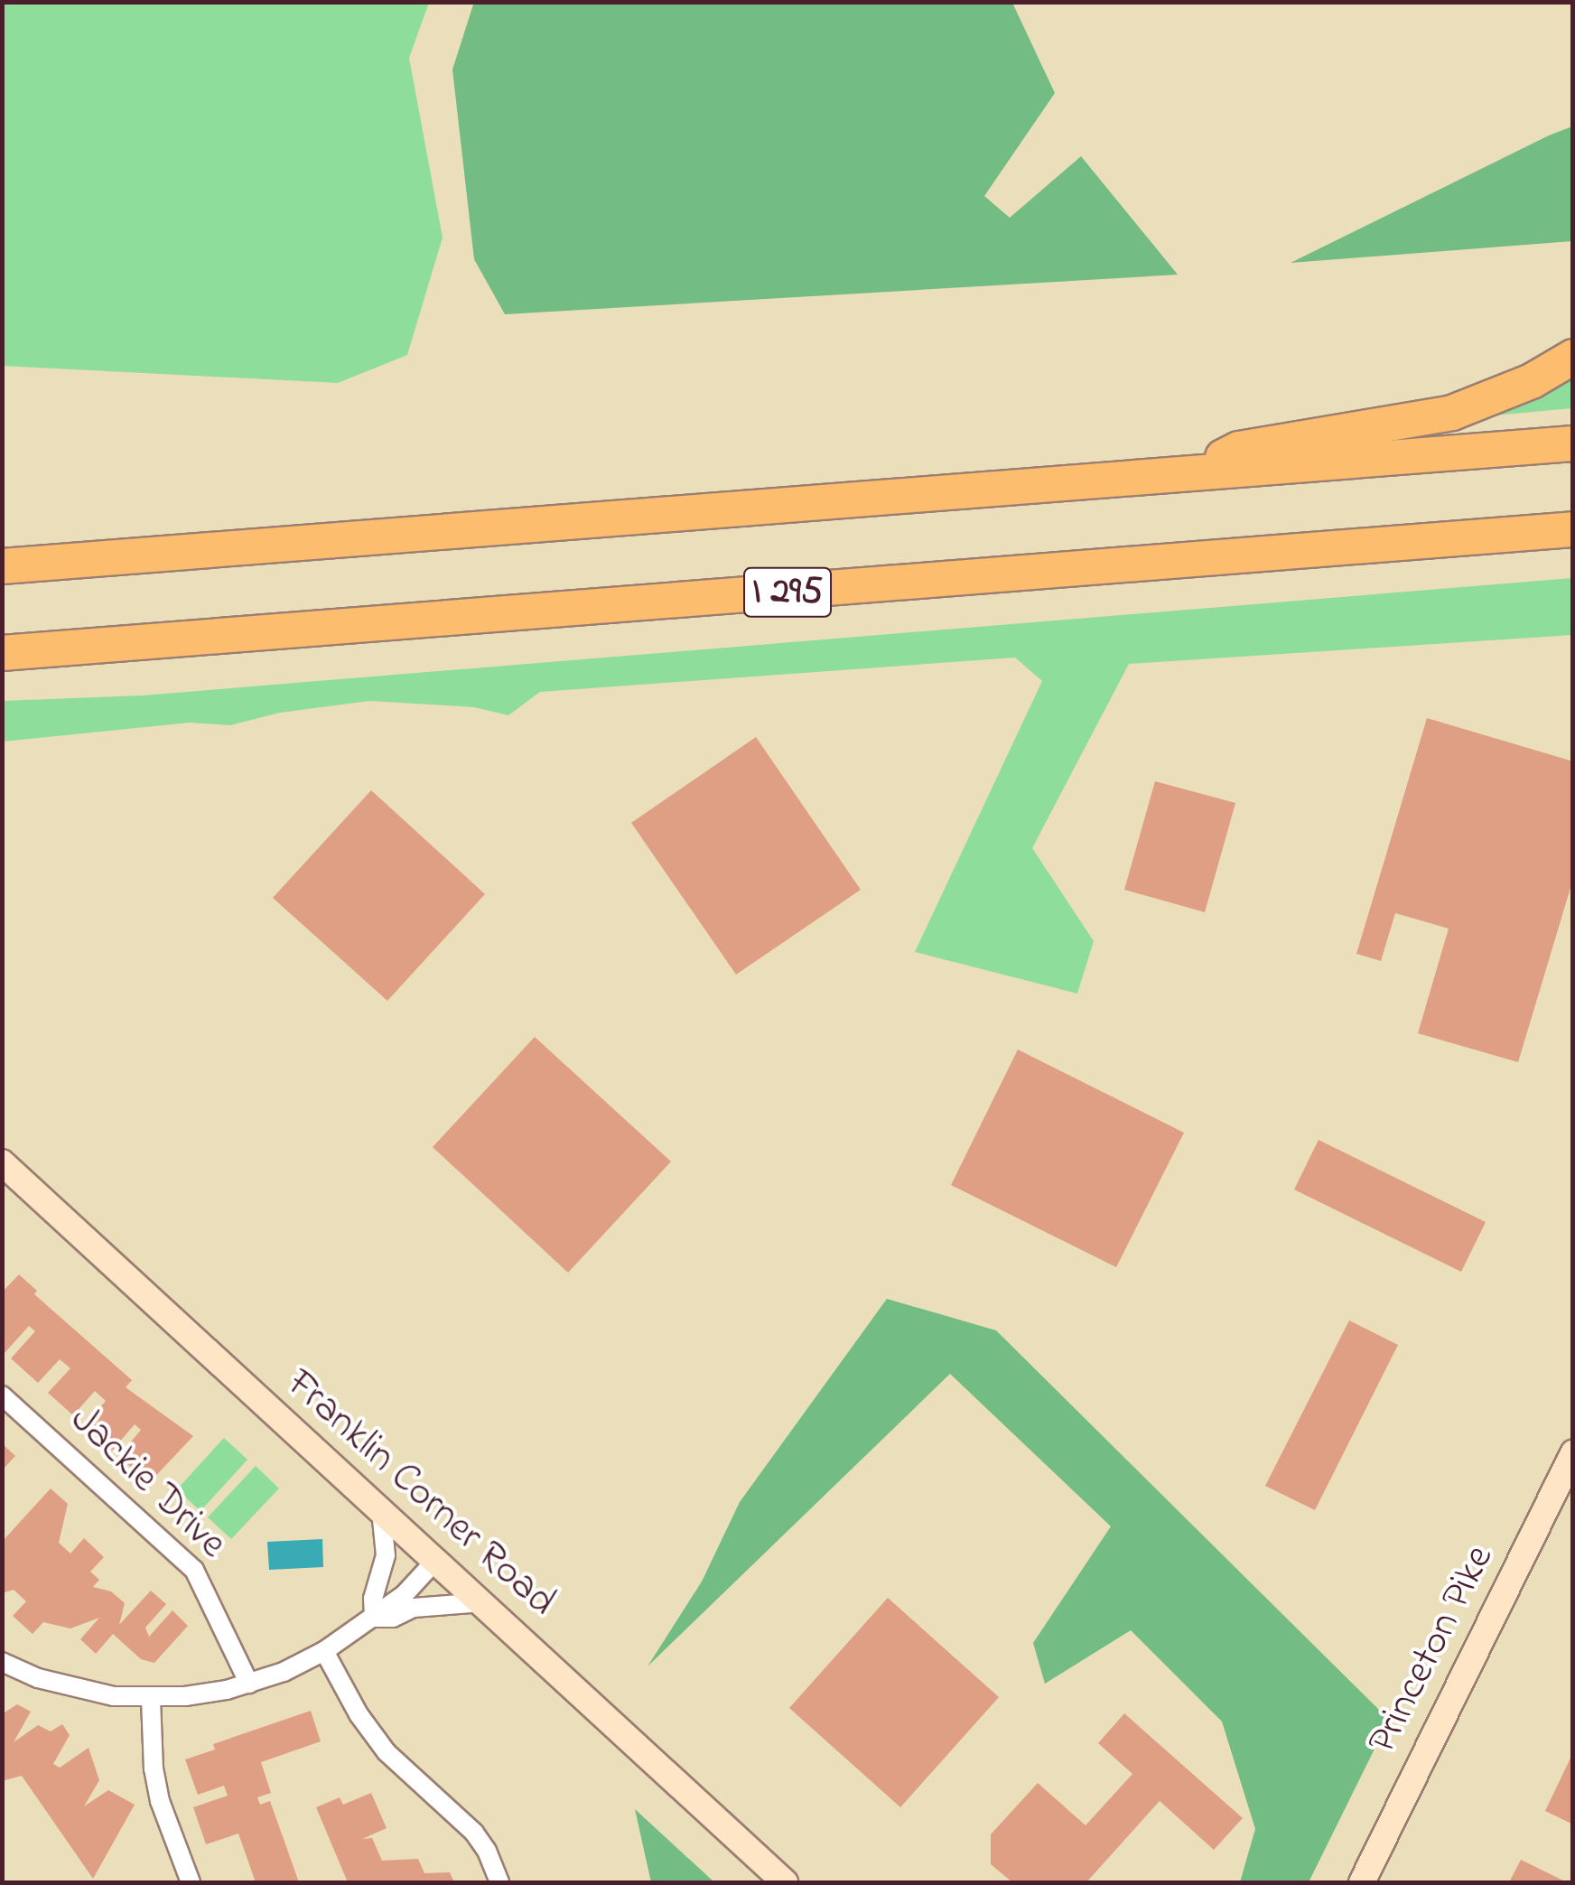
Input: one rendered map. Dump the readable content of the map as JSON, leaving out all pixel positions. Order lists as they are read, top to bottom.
{
  "streets": {
    "highway": ["I 295"],
    "main road": ["Franklin Corner Road", "Princeton Pike"],
    "street": ["Jackie Drive"]
  }
}
